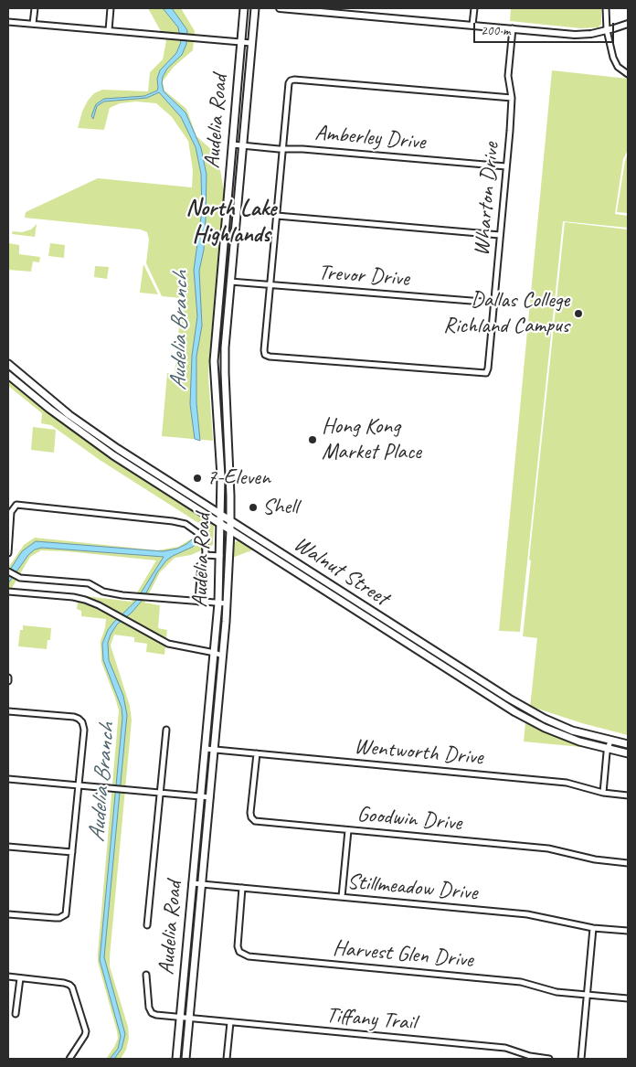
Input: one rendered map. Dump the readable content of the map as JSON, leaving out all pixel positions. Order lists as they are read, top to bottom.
{
  "streets": {
    "main road": ["Audelia Road", "Walnut Street"],
    "street": [
      "Amberley Drive",
      "Wharton Drive",
      "Trevor Drive",
      "Wentworth Drive",
      "Goodwin Drive",
      "Stillmeadow Drive",
      "Harvest Glen Drive",
      "Tiffany Trail"
    ]
  },
  "crossings": [
    ["Audelia Road", "Amberley Drive"],
    ["Audelia Road", "Trevor Drive"],
    ["Audelia Road", "Walnut Street"],
    ["Audelia Road", "Wentworth Drive"],
    ["Audelia Road", "Stillmeadow Drive"],
    ["Audelia Road", "Tiffany Trail"],
    ["Amberley Drive", "Wharton Drive"],
    ["Wharton Drive", "Trevor Drive"],
    ["Wentworth Drive", "Goodwin Drive"],
    ["Stillmeadow Drive", "Harvest Glen Drive"]
  ],
  "districts": ["North Lake Highlands"],
  "water": ["Audelia Branch"],
  "places": [
    "Dallas College Richland Campus",
    "Hong Kong Market Place",
    "7-Eleven",
    "Shell"
  ],
  "scale_bar": "200 m"
}
